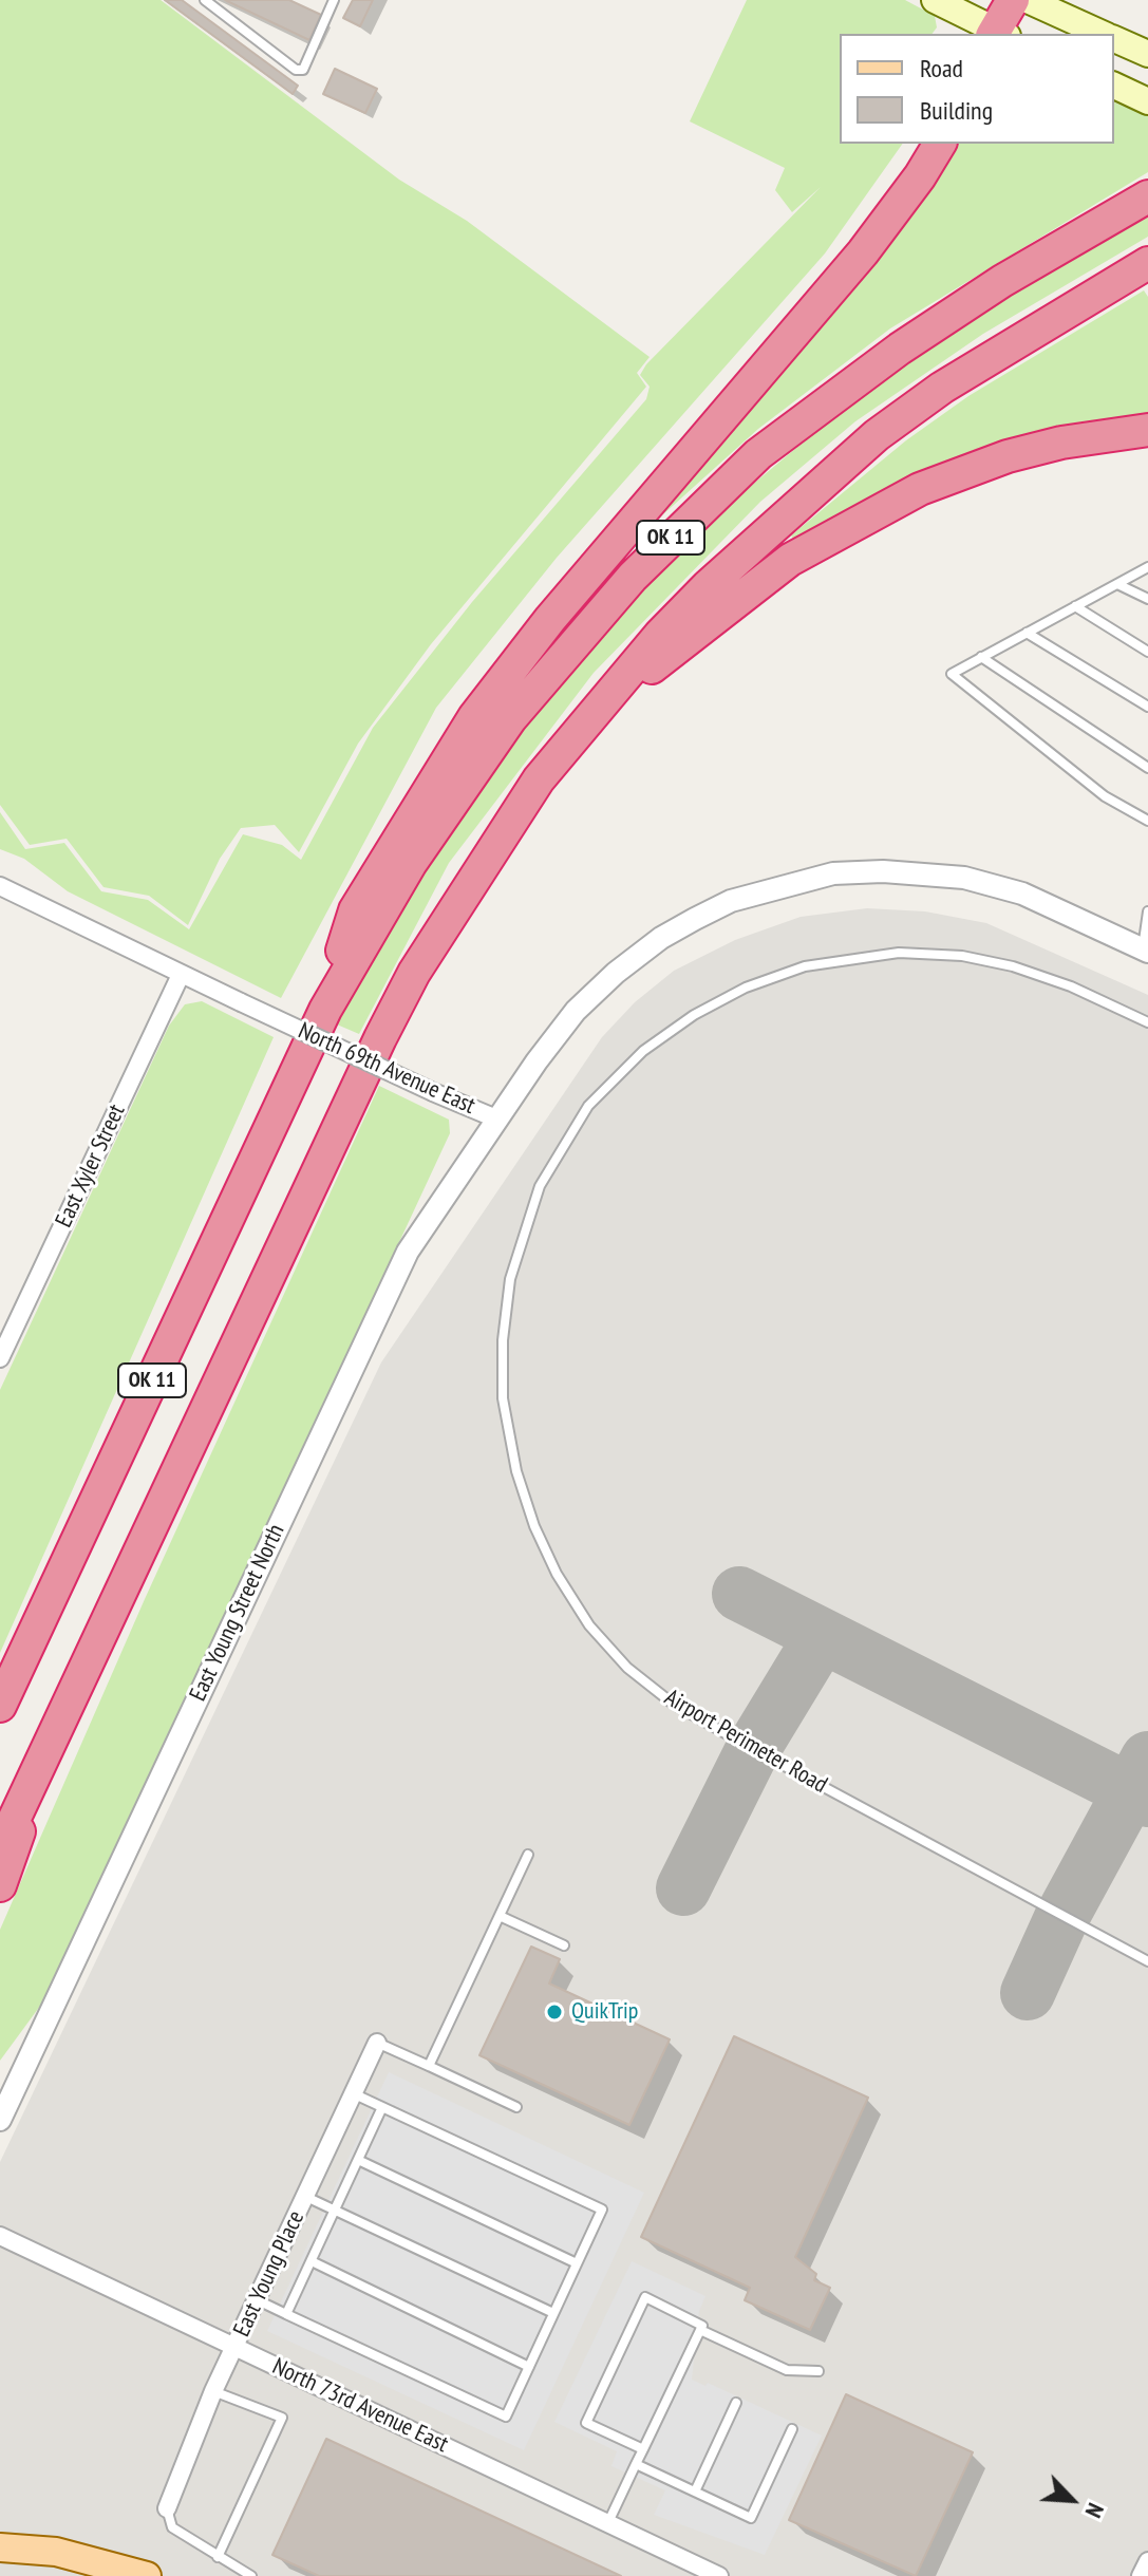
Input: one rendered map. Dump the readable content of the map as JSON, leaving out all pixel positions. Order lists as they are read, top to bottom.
{
  "streets": {
    "highway": ["OK 11"],
    "street": [
      "North 69th Avenue East",
      "East Xyler Street",
      "East Young Street North",
      "East Young Place",
      "North 73rd Avenue East"
    ],
    "lane": ["Airport Perimeter Road"]
  },
  "crossings": [
    ["North 69th Avenue East", "East Xyler Street"],
    ["North 69th Avenue East", "East Young Street North"],
    ["East Young Place", "North 73rd Avenue East"]
  ],
  "places": ["QuikTrip"],
  "legend": ["Road", "Building"],
  "north": "bottom right"
}
